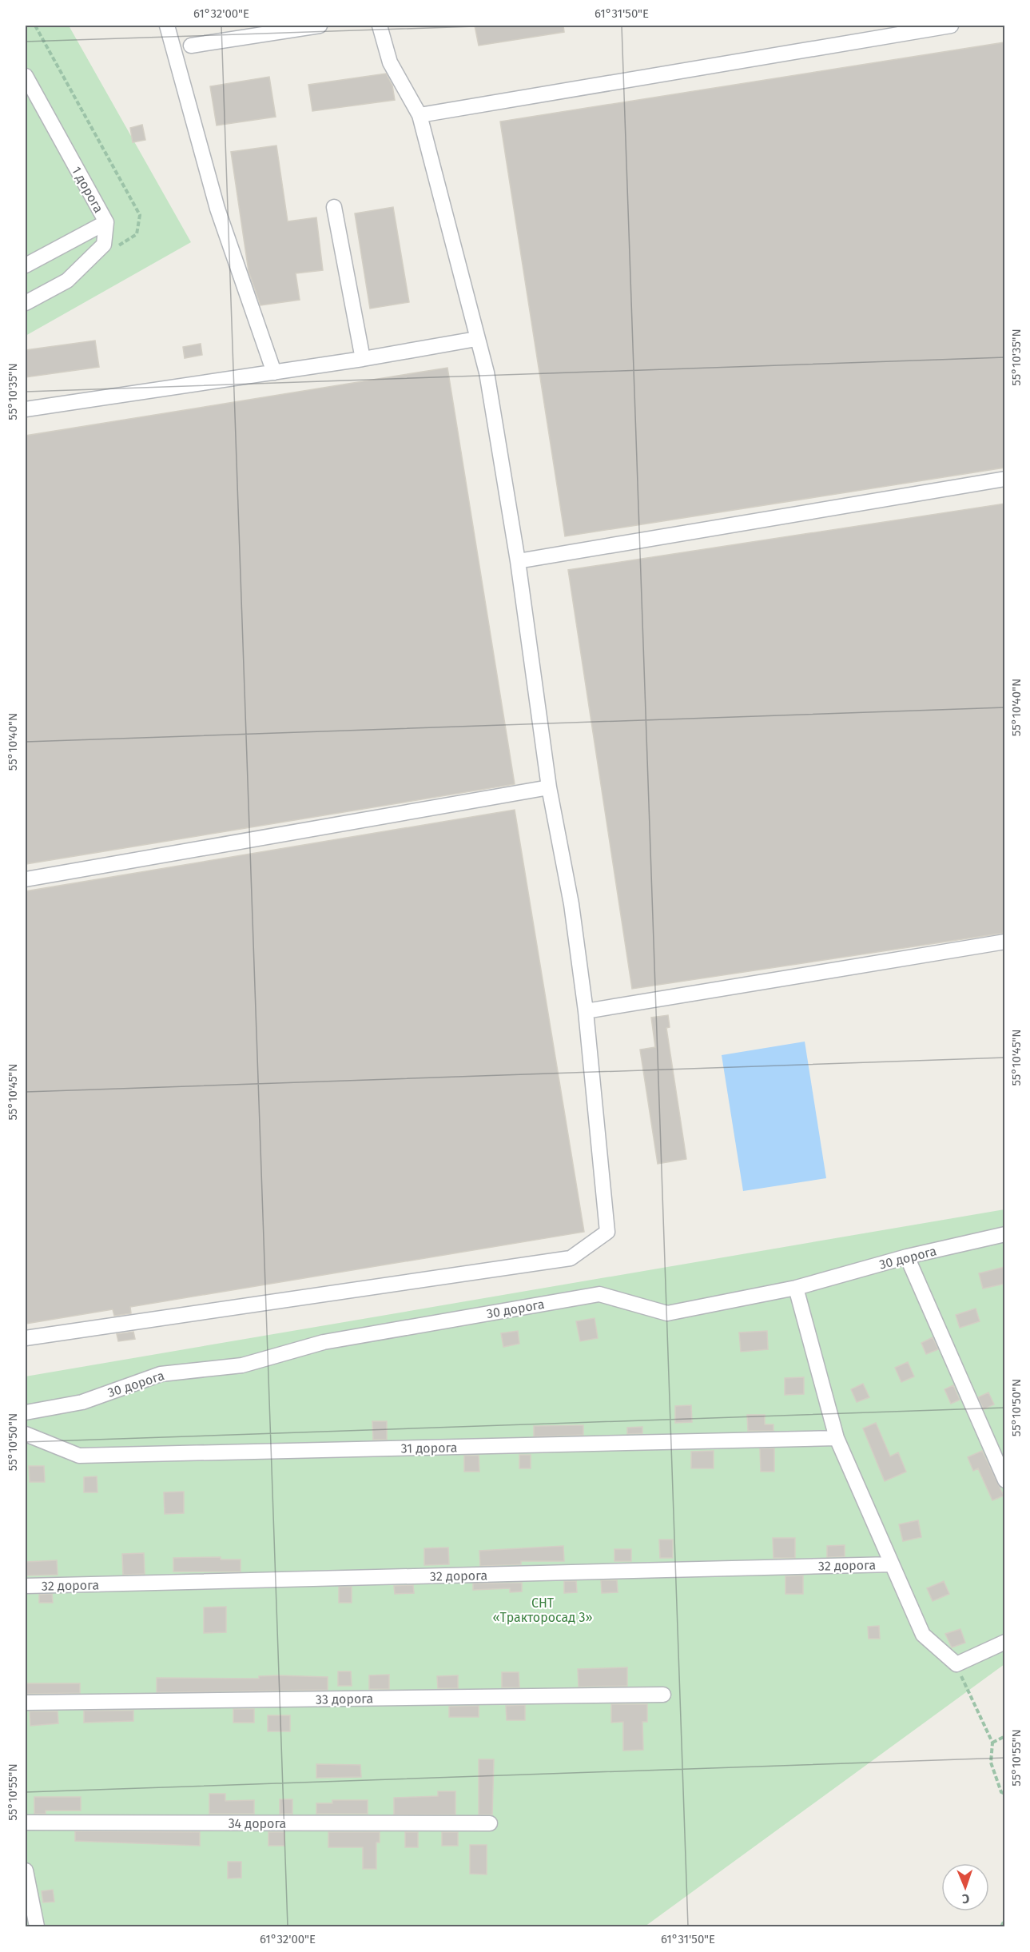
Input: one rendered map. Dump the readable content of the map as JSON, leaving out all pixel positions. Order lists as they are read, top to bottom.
{
  "streets": {
    "street": [
      "1 дорога",
      "30 дорога",
      "31 дорога",
      "32 дорога",
      "33 дорога",
      "34 дорога"
    ]
  },
  "parks": ["СНТ «Тракторосад 3»"],
  "north": "bottom",
  "coordinates": [
    "61°32'00\"E",
    "61°31'50\"E",
    "55°10'35\"N",
    "55°10'40\"N",
    "55°10'45\"N",
    "55°10'50\"N",
    "55°10'55\"N"
  ]
}
